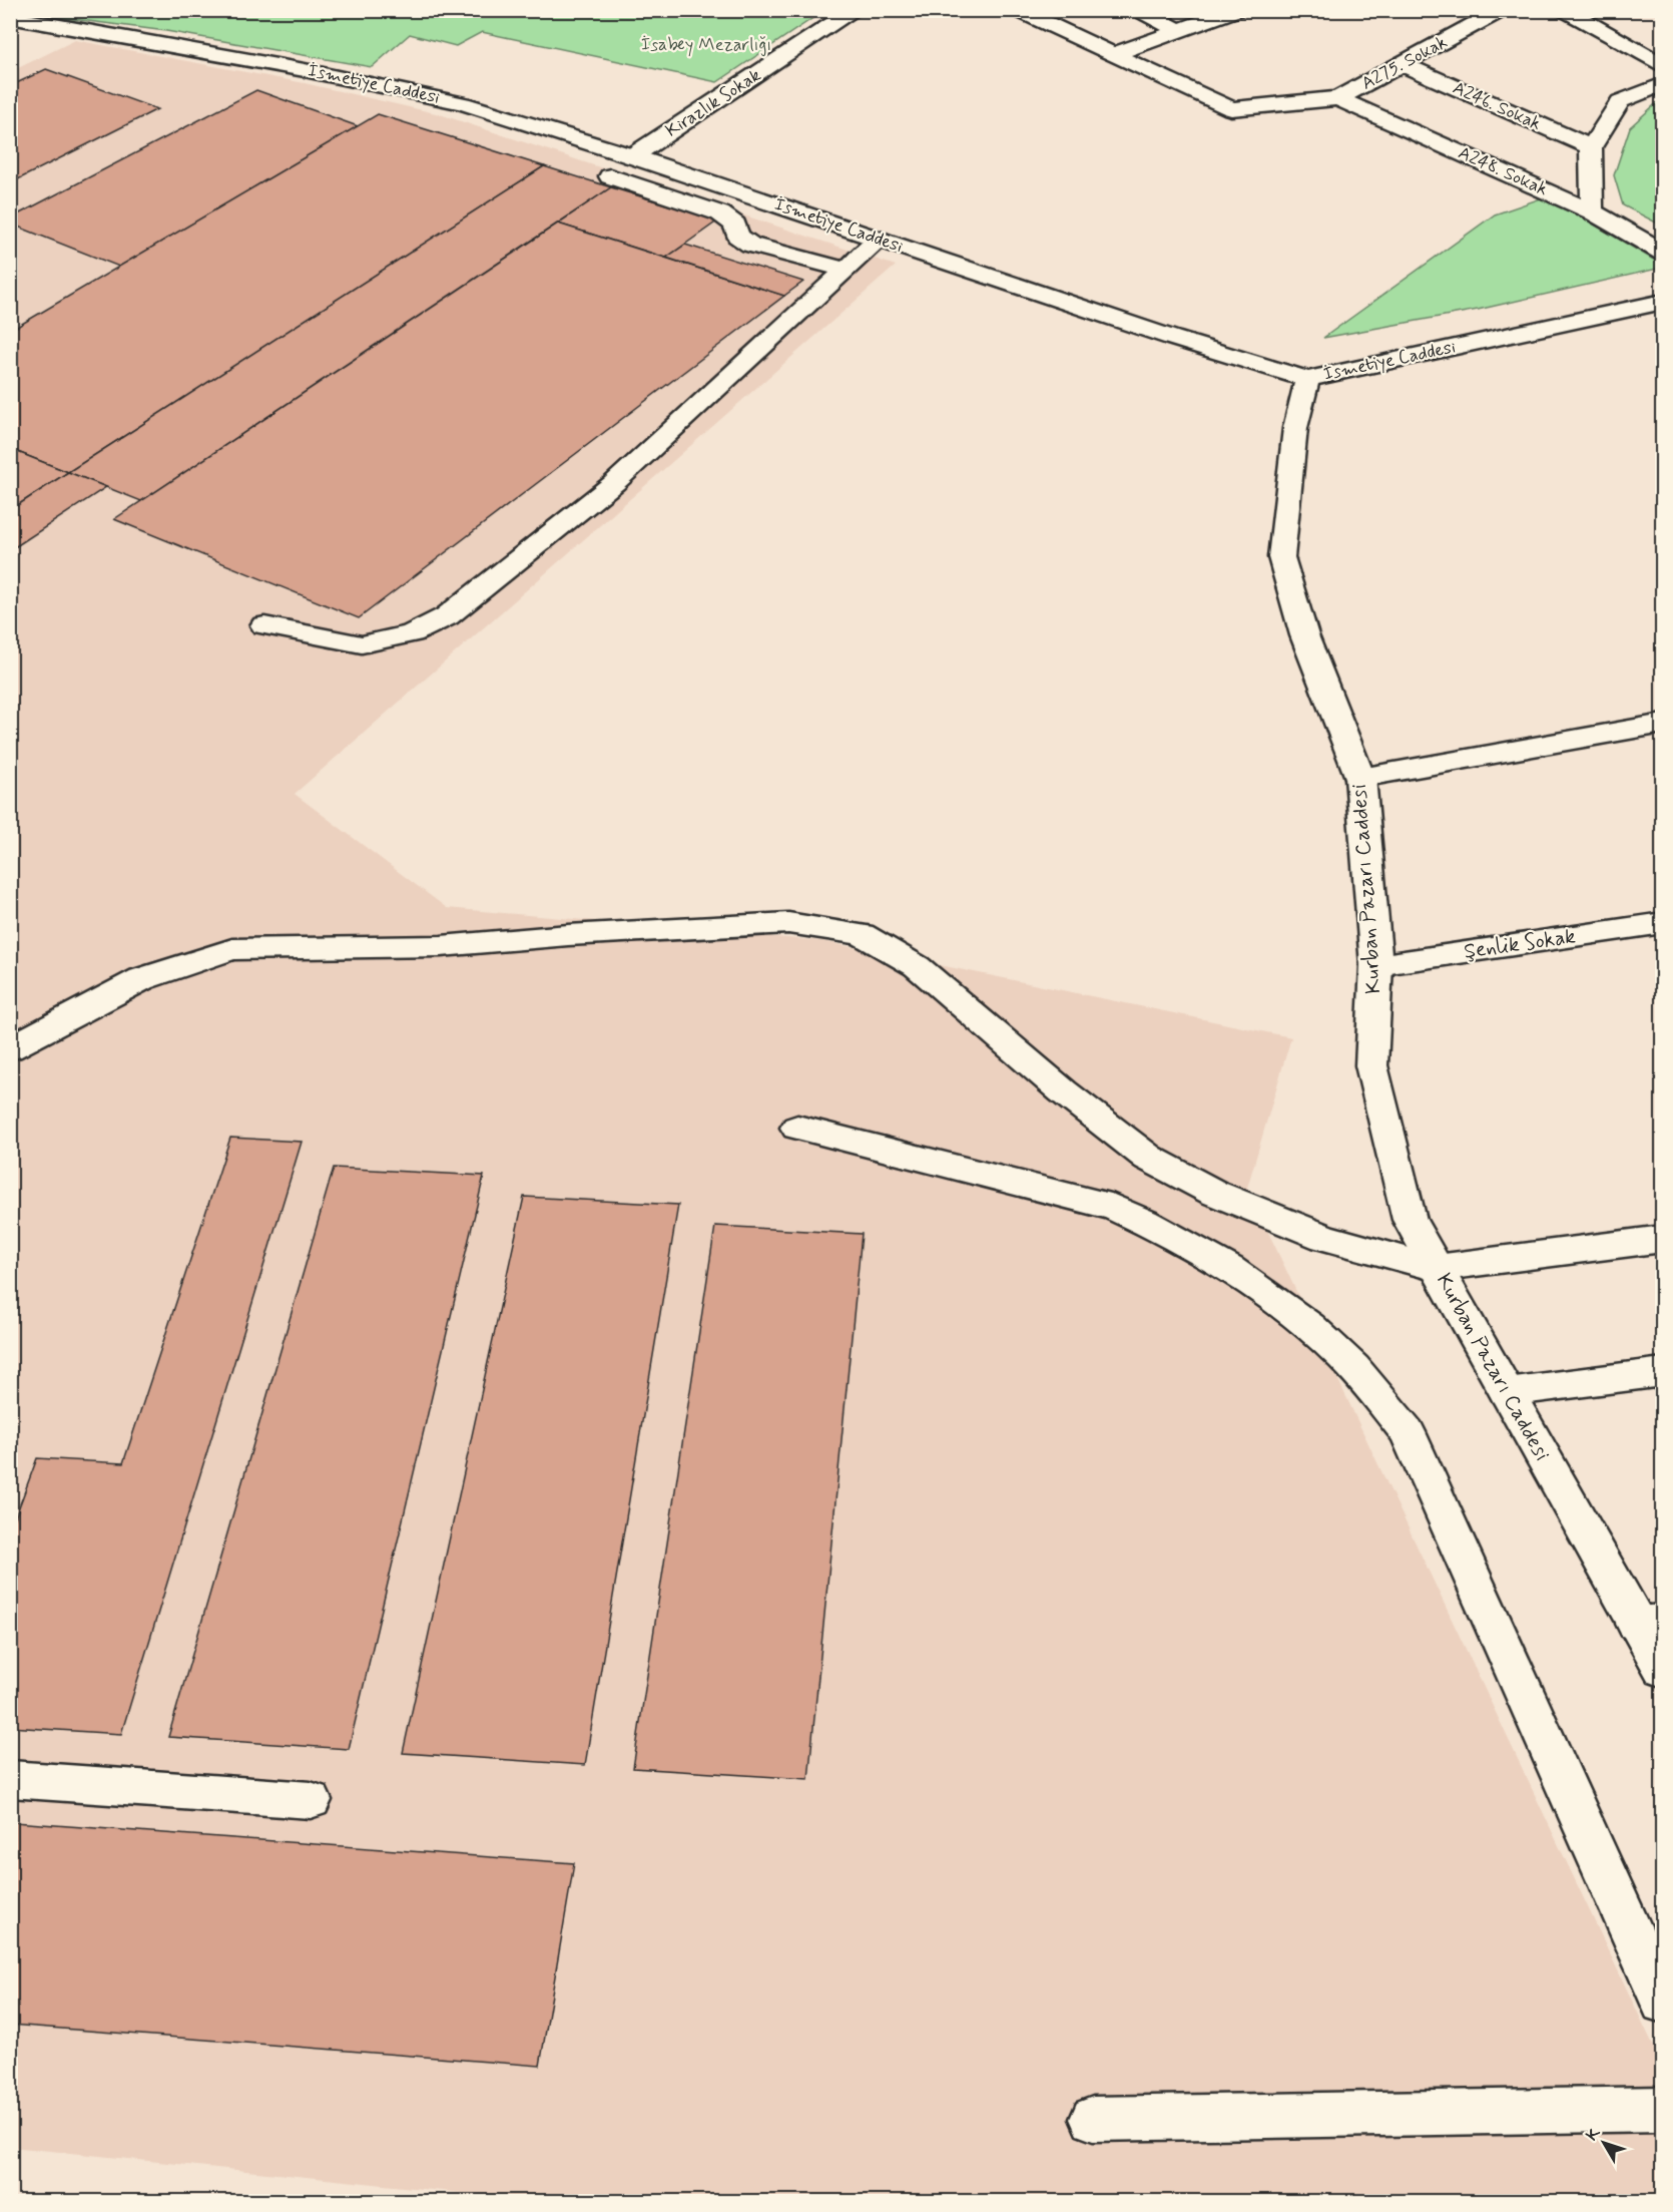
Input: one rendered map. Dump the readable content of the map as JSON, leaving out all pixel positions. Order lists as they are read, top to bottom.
{
  "streets": {
    "street": [
      "A275. Sokak",
      "İsmetiye Caddesi",
      "Kirazlık Sokak",
      "A246. Sokak",
      "A248. Sokak",
      "Kurban Pazarı Caddesi",
      "Şenlik Sokak"
    ]
  },
  "crossings": [
    ["A275. Sokak", "A246. Sokak"],
    ["A275. Sokak", "A248. Sokak"],
    ["İsmetiye Caddesi", "Kirazlık Sokak"],
    ["İsmetiye Caddesi", "Kurban Pazarı Caddesi"],
    ["Kurban Pazarı Caddesi", "Şenlik Sokak"]
  ],
  "parks": ["İsabey Mezarlığı"],
  "north": "top left"
}
